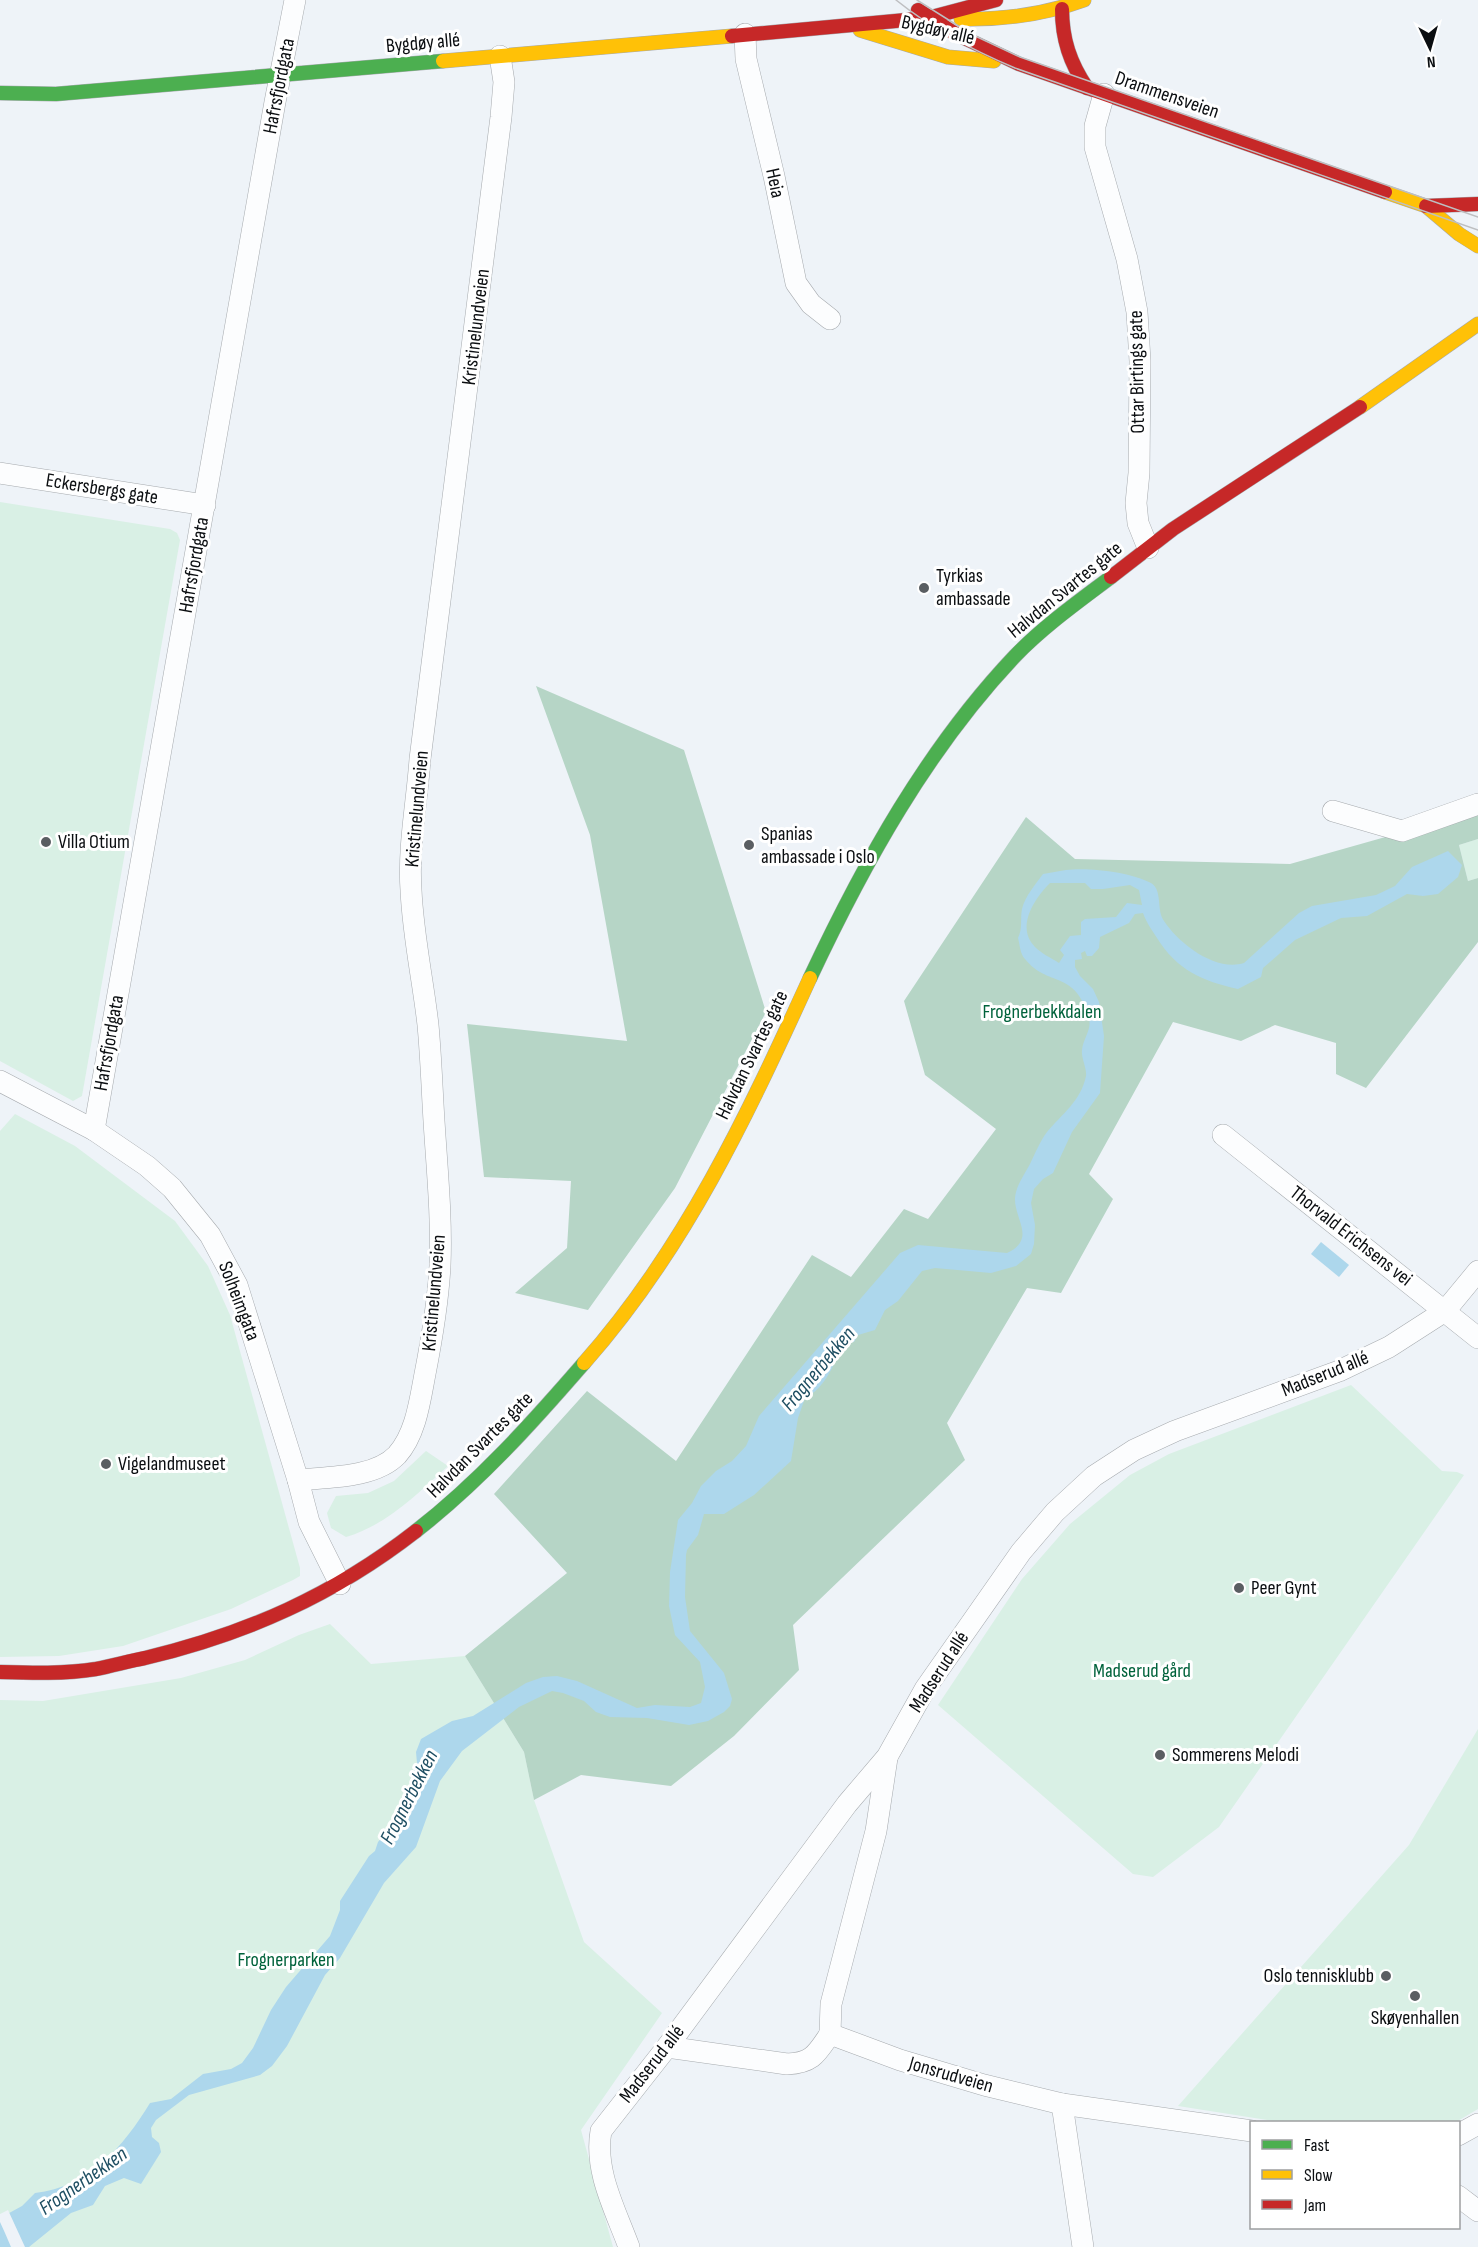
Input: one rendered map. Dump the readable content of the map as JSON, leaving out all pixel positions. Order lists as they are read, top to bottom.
{
  "streets": {
    "main road": ["Bygdøy allé", "Drammensveien", "Halvdan Svartes gate"],
    "street": [
      "Hafrsfjordgata",
      "Heia",
      "Kristinelundveien",
      "Ottar Birtings gate",
      "Eckersbergs gate",
      "Thorvald Erichsens vei",
      "Solheimgata",
      "Madserud allé",
      "Jonsrudveien"
    ]
  },
  "crossings": [
    ["Bygdøy allé", "Hafrsfjordgata"],
    ["Bygdøy allé", "Drammensveien"],
    ["Bygdøy allé", "Heia"],
    ["Bygdøy allé", "Kristinelundveien"],
    ["Hafrsfjordgata", "Eckersbergs gate"],
    ["Hafrsfjordgata", "Solheimgata"],
    ["Drammensveien", "Ottar Birtings gate"],
    ["Kristinelundveien", "Solheimgata"],
    ["Ottar Birtings gate", "Halvdan Svartes gate"],
    ["Halvdan Svartes gate", "Solheimgata"],
    ["Thorvald Erichsens vei", "Madserud allé"]
  ],
  "water": ["Frognerbekken"],
  "parks": ["Frognerbekkdalen", "Madserud gård", "Frognerparken"],
  "places": [
    "Tyrkias ambassade",
    "Villa Otium",
    "Spanias ambassade i Oslo",
    "Vigelandmuseet",
    "Peer Gynt",
    "Sommerens Melodi",
    "Oslo tennisklubb",
    "Skøyenhallen"
  ],
  "legend": ["Fast", "Slow", "Jam"],
  "north": "bottom"
}
